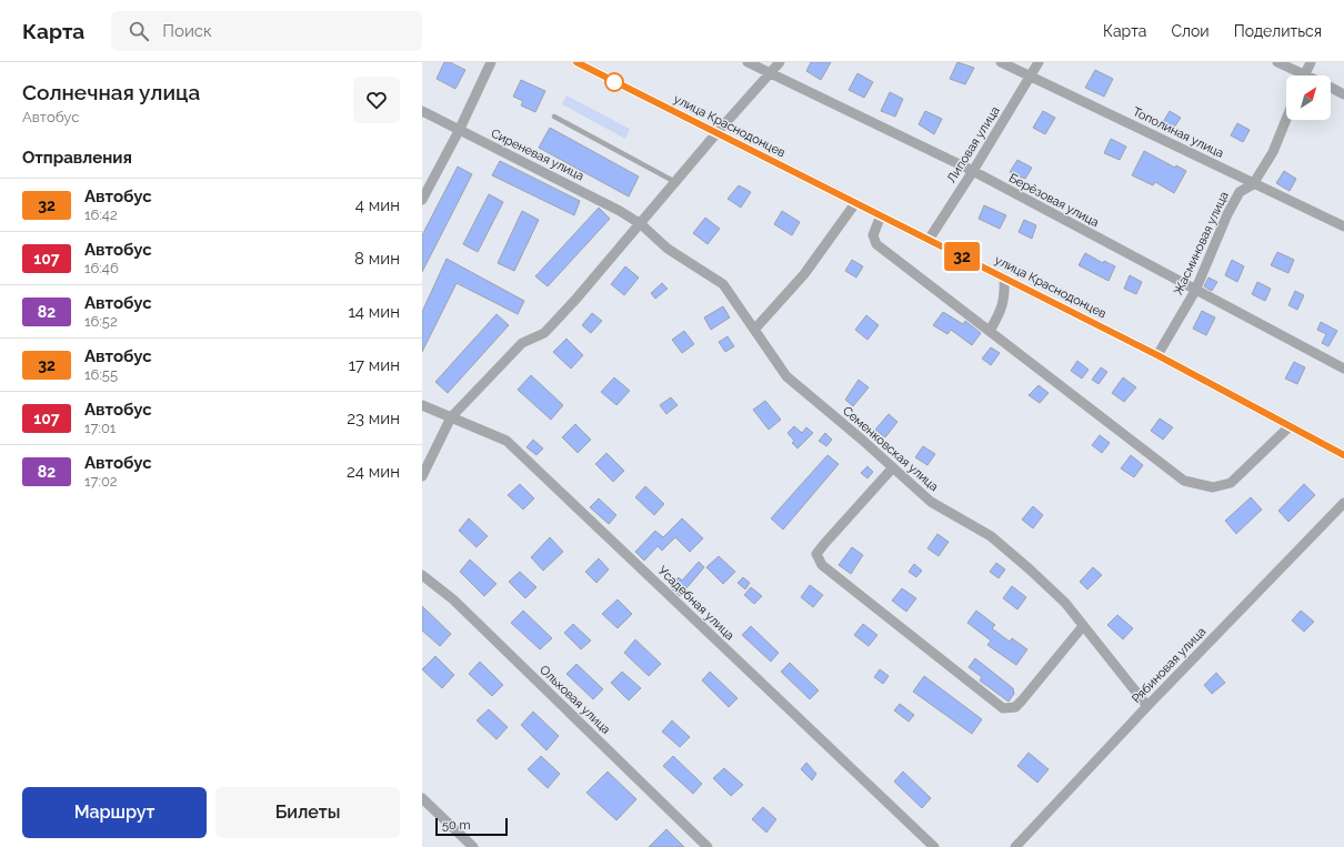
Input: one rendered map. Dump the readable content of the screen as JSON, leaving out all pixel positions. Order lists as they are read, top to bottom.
{
  "streets": {
    "street": [
      "улица Краснодонцев",
      "Тополиная улица",
      "Липовая улица",
      "Сиреневая улица",
      "Берёзовая улица",
      "Жасминовая улица",
      "Семенковская улица",
      "Усадебная улица",
      "Рябиновая улица",
      "Ольховая улица"
    ]
  },
  "crossings": [
    ["улица Краснодонцев", "Липовая улица"],
    ["улица Краснодонцев", "Жасминовая улица"],
    ["Тополиная улица", "Липовая улица"],
    ["Тополиная улица", "Жасминовая улица"],
    ["Липовая улица", "Берёзовая улица"],
    ["Сиреневая улица", "Семенковская улица"],
    ["Берёзовая улица", "Жасминовая улица"],
    ["Семенковская улица", "Рябиновая улица"]
  ],
  "lines": ["bus line 32"],
  "scale_bar": "50 m",
  "north": "top right",
  "page": {
    "header": "Карта",
    "search": "Поиск",
    "nav": ["Карта", "Слои", "Поделиться"],
    "heading": [
      ["Солнечная улица", "Автобус"],
      "Отправления"
    ],
    "on_map": "32",
    "list": [
      {
        "mark": "32",
        "name": "Автобус",
        "note": "16:42",
        "value": "4 мин"
      },
      {
        "mark": "107",
        "name": "Автобус",
        "note": "16:46",
        "value": "8 мин"
      },
      {
        "mark": "82",
        "name": "Автобус",
        "note": "16:52",
        "value": "14 мин"
      },
      {
        "mark": "32",
        "name": "Автобус",
        "note": "16:55",
        "value": "17 мин"
      },
      {
        "mark": "107",
        "name": "Автобус",
        "note": "17:01",
        "value": "23 мин"
      },
      {
        "mark": "82",
        "name": "Автобус",
        "note": "17:02",
        "value": "24 мин"
      }
    ],
    "buttons": ["Маршрут", "Билеты"],
    "scale": "50 m"
  }
}
